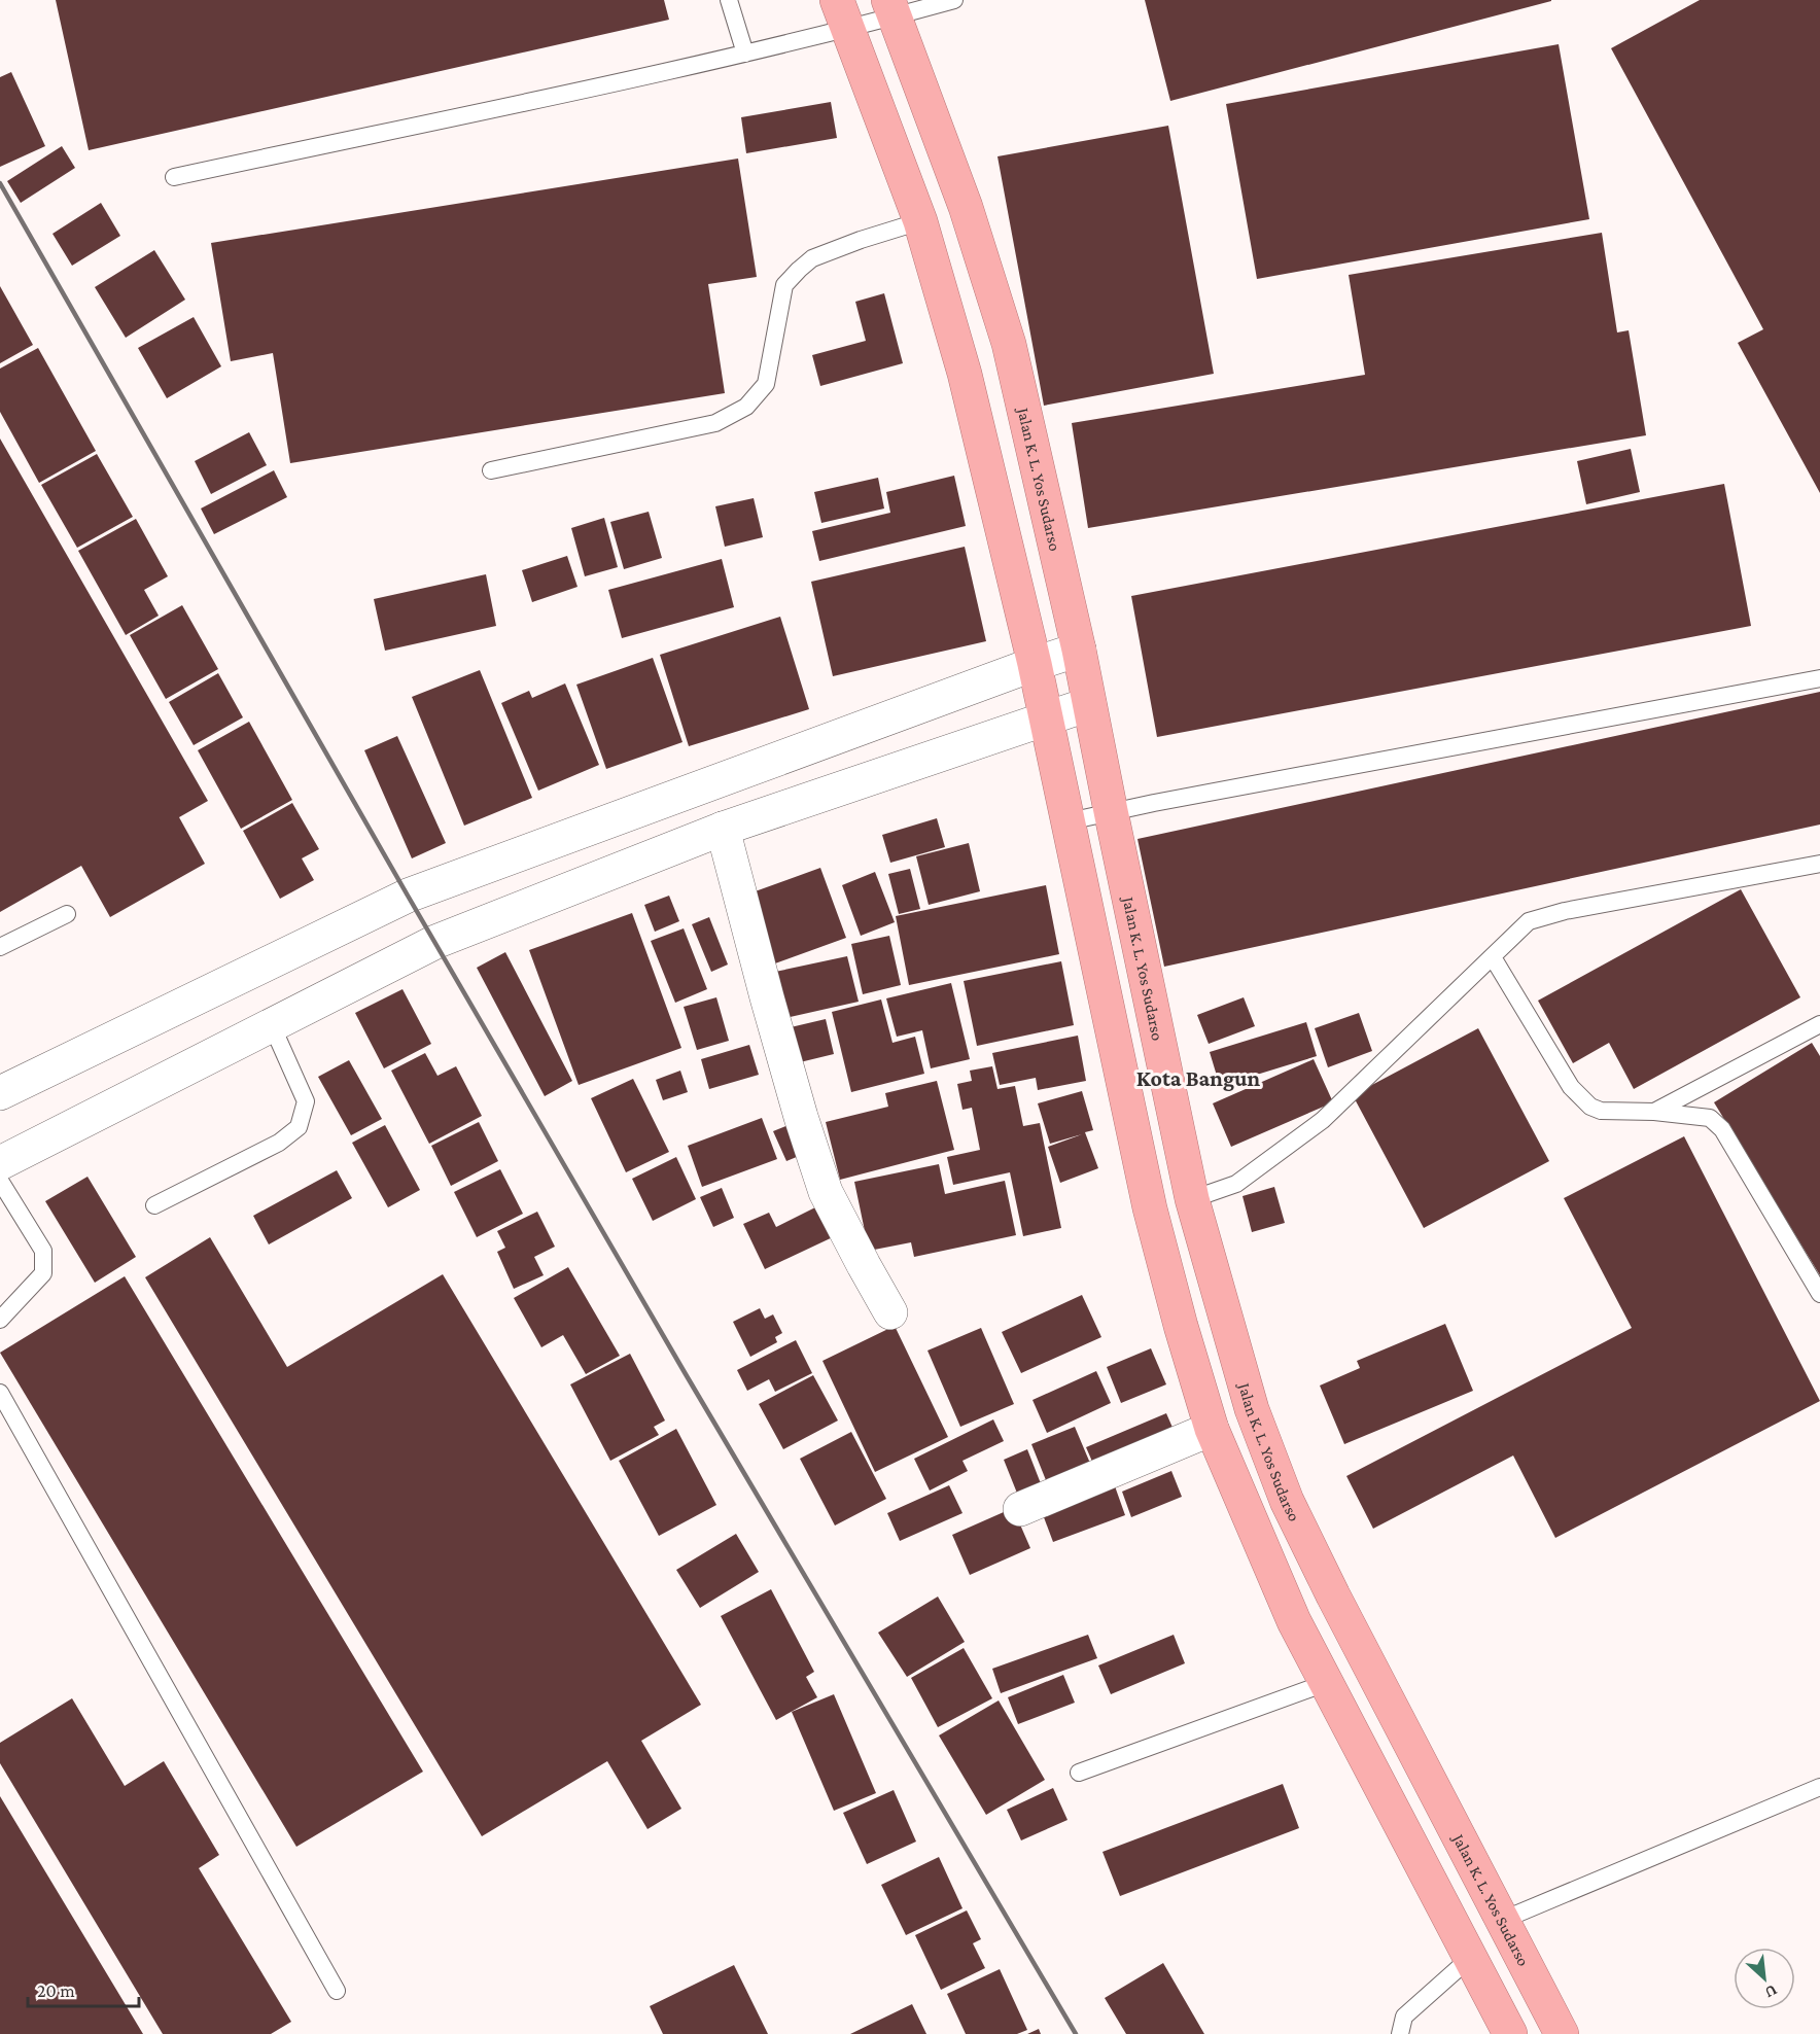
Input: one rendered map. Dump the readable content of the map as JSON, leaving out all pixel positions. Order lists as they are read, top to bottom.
{
  "streets": {
    "highway": ["Jalan K. L. Yos Sudarso"]
  },
  "districts": ["Kota Bangun"],
  "scale_bar": "20 m",
  "north": "bottom right"
}
